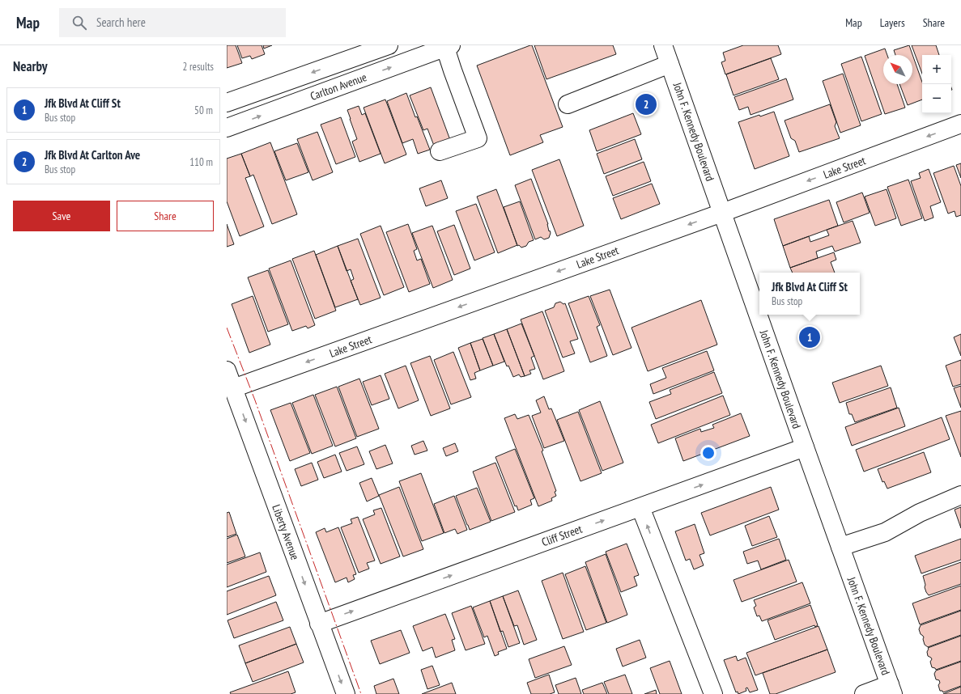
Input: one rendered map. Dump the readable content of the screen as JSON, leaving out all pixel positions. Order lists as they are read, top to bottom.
{
  "streets": {
    "street": [
      "Carlton Avenue",
      "John F. Kennedy Boulevard",
      "Lake Street",
      "Liberty Avenue",
      "Cliff Street"
    ]
  },
  "crossings": [
    ["John F. Kennedy Boulevard", "Lake Street"],
    ["John F. Kennedy Boulevard", "Cliff Street"],
    ["Lake Street", "Liberty Avenue"],
    ["Liberty Avenue", "Cliff Street"]
  ],
  "one_way": ["Lake Street", "Liberty Avenue", "Cliff Street"],
  "north": "top left",
  "page": {
    "header": "Map",
    "search": "Search here",
    "nav": ["Map", "Layers", "Share"],
    "heading": ["Nearby", "2 results"],
    "map_buttons": ["+", "−"],
    "list": [
      {
        "mark": "1",
        "name": "Jfk Blvd At Cliff St",
        "note": "Bus stop",
        "value": "50 m"
      },
      {
        "mark": "2",
        "name": "Jfk Blvd At Carlton Ave",
        "note": "Bus stop",
        "value": "110 m"
      }
    ],
    "pins": ["2", "1"],
    "buttons": ["Save", "Share"],
    "popup": ["Jfk Blvd At Cliff St", "Bus stop"]
  }
}
